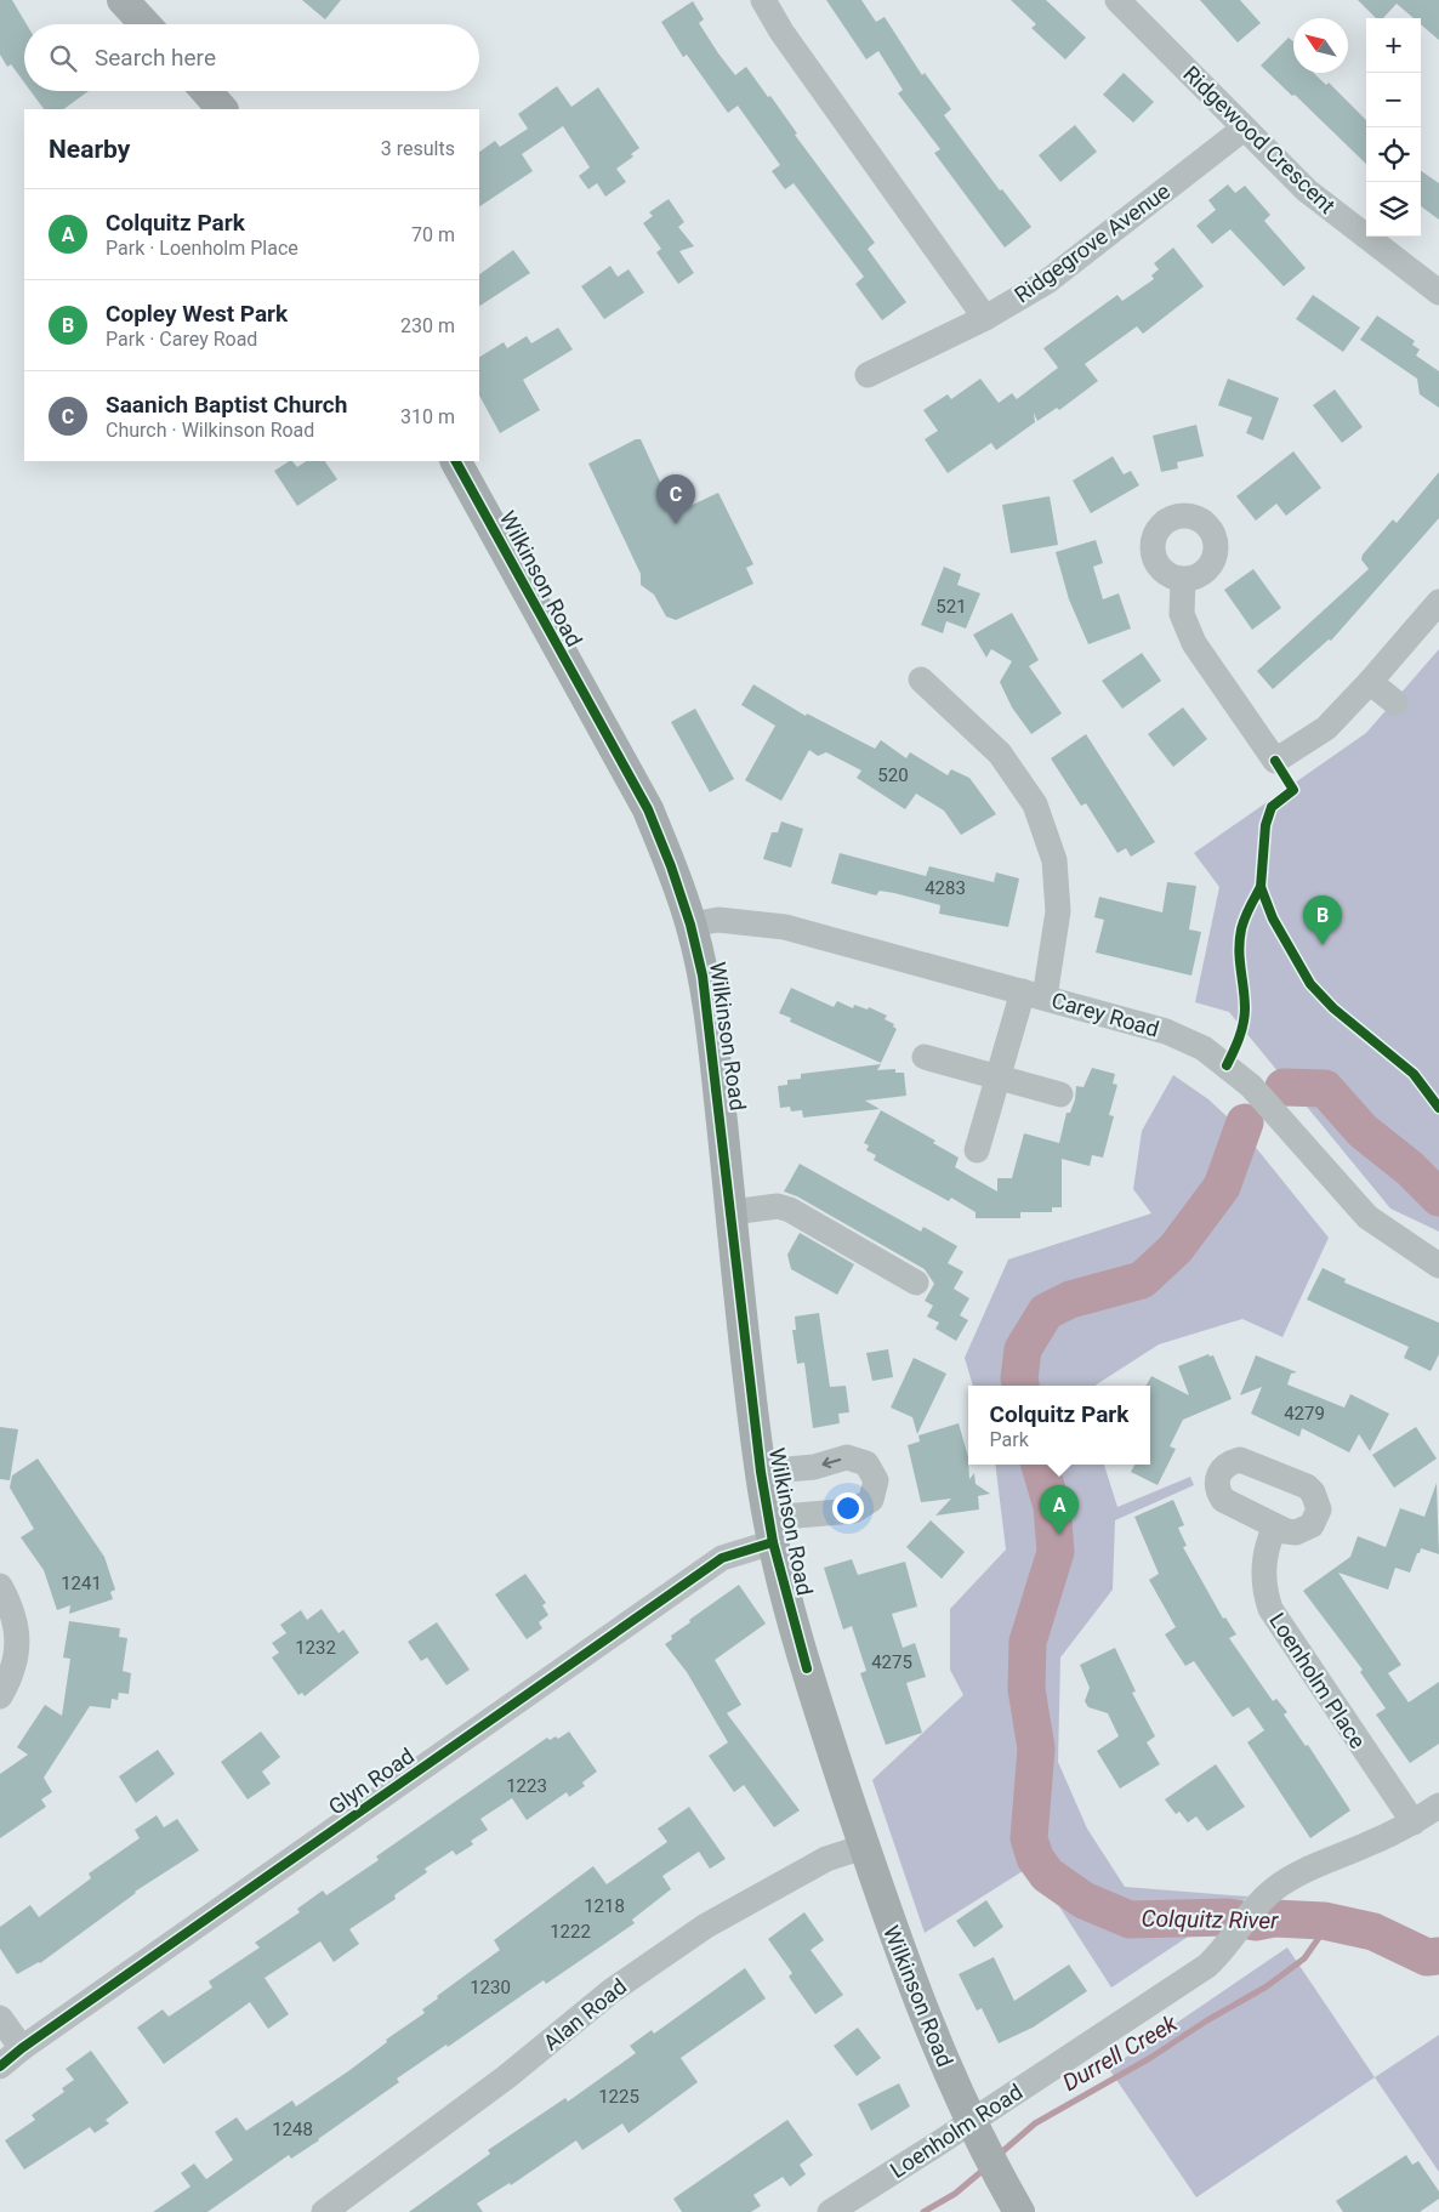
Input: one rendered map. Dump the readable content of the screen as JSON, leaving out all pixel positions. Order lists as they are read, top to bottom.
{
  "streets": {
    "main road": ["Wilkinson Road"],
    "street": [
      "Ridgewood Crescent",
      "Ridgegrove Avenue",
      "Carey Road",
      "Loenholm Place",
      "Glyn Road",
      "Alan Road",
      "Loenholm Road"
    ]
  },
  "crossings": [
    ["Ridgewood Crescent", "Ridgegrove Avenue"],
    ["Wilkinson Road", "Carey Road"],
    ["Wilkinson Road", "Glyn Road"],
    ["Wilkinson Road", "Alan Road"],
    ["Wilkinson Road", "Loenholm Road"],
    ["Loenholm Place", "Loenholm Road"]
  ],
  "water": ["Colquitz River", "Durrell Creek"],
  "house_numbers": [
    "521",
    "520",
    "4283",
    "4279",
    "1241",
    "1232",
    "4275",
    "1223",
    "1218",
    "1222",
    "1230",
    "1225",
    "1248"
  ],
  "north": "top left",
  "page": {
    "map_buttons": ["+", "−"],
    "search": "Search here",
    "heading": ["Nearby", "3 results"],
    "list": [
      {
        "mark": "A",
        "name": "Colquitz Park",
        "note": "Park · Loenholm Place",
        "value": "70 m"
      },
      {
        "mark": "B",
        "name": "Copley West Park",
        "note": "Park · Carey Road",
        "value": "230 m"
      },
      {
        "mark": "C",
        "name": "Saanich Baptist Church",
        "note": "Church · Wilkinson Road",
        "value": "310 m"
      }
    ],
    "pins": ["C", "B", "A"],
    "popup": ["Colquitz Park", "Park"]
  }
}
